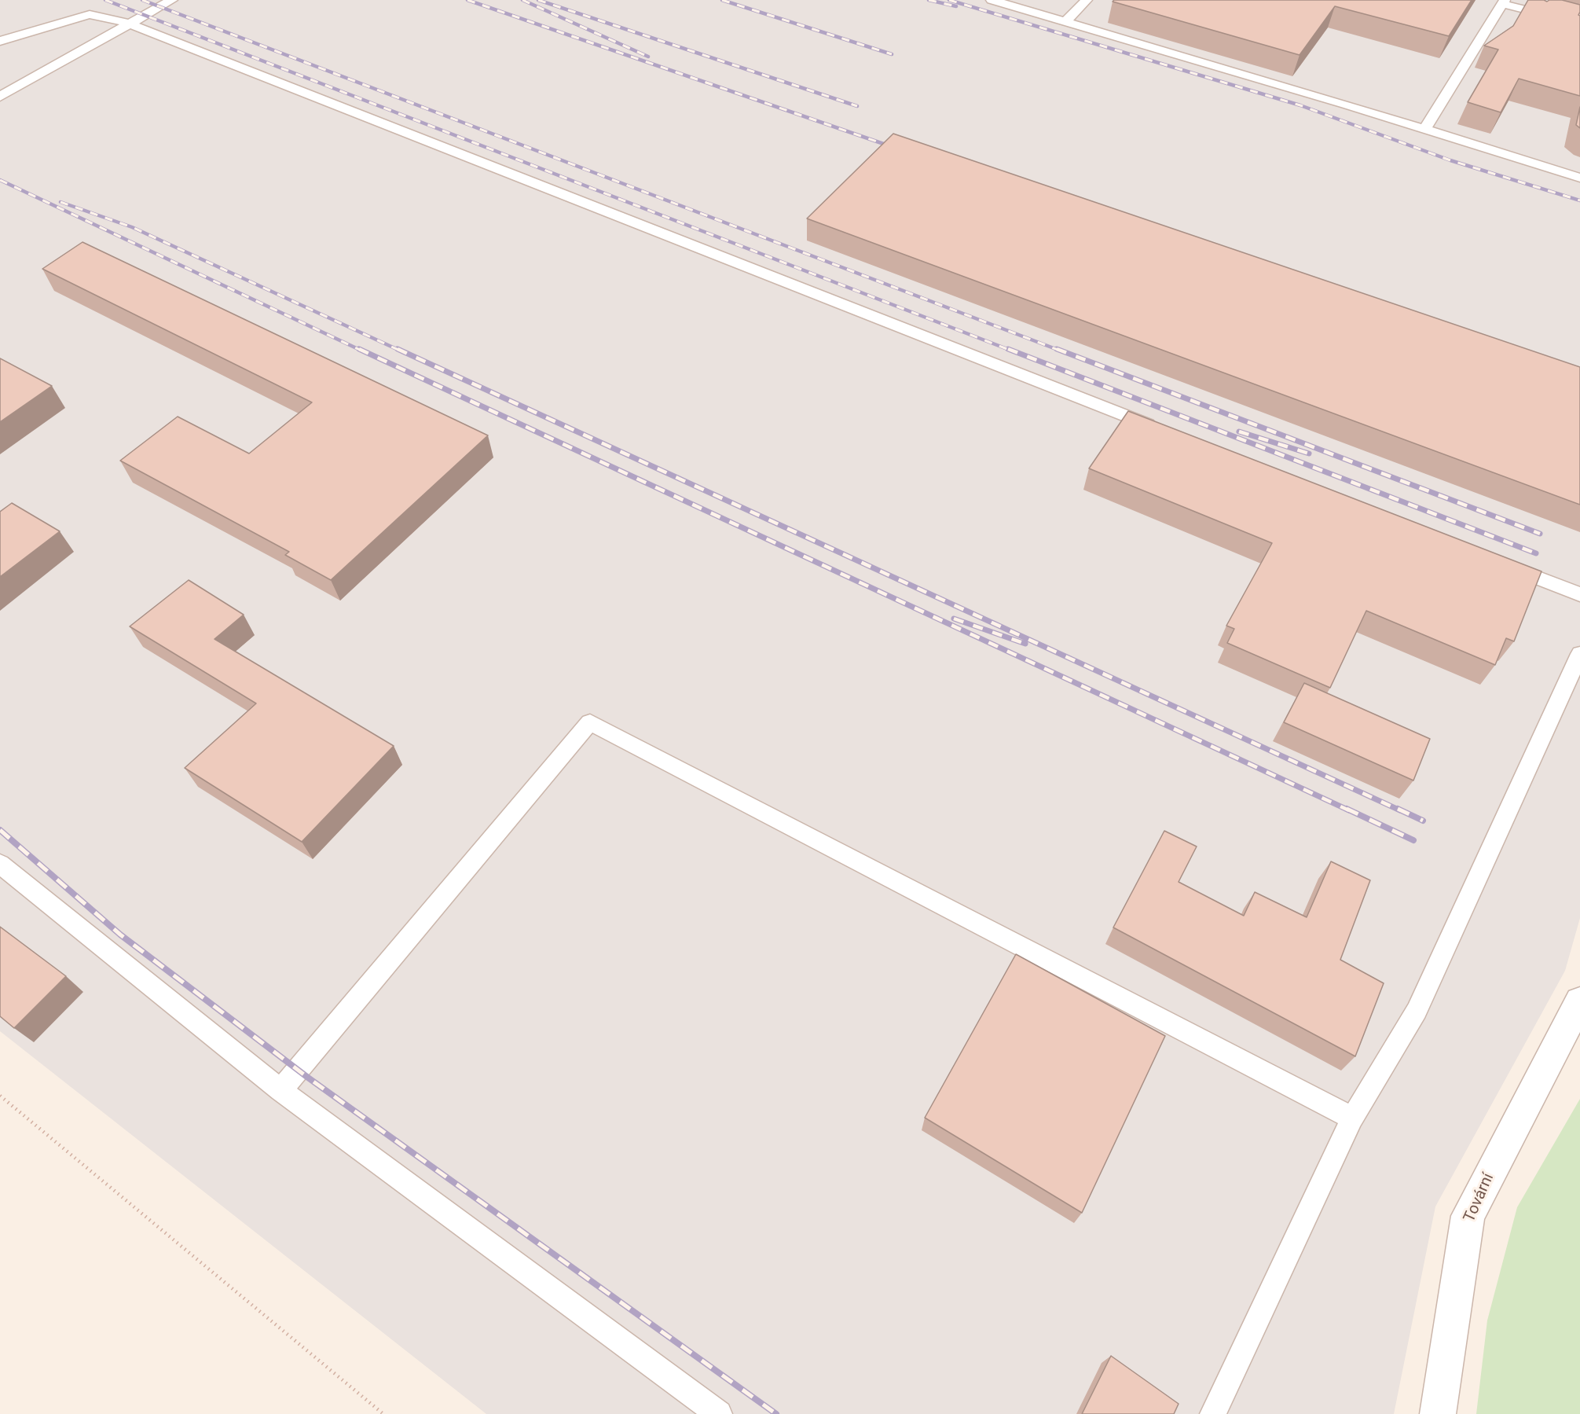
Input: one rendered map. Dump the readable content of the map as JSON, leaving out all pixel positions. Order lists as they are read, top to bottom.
{
  "streets": {
    "street": ["Tovární"]
  }
}
